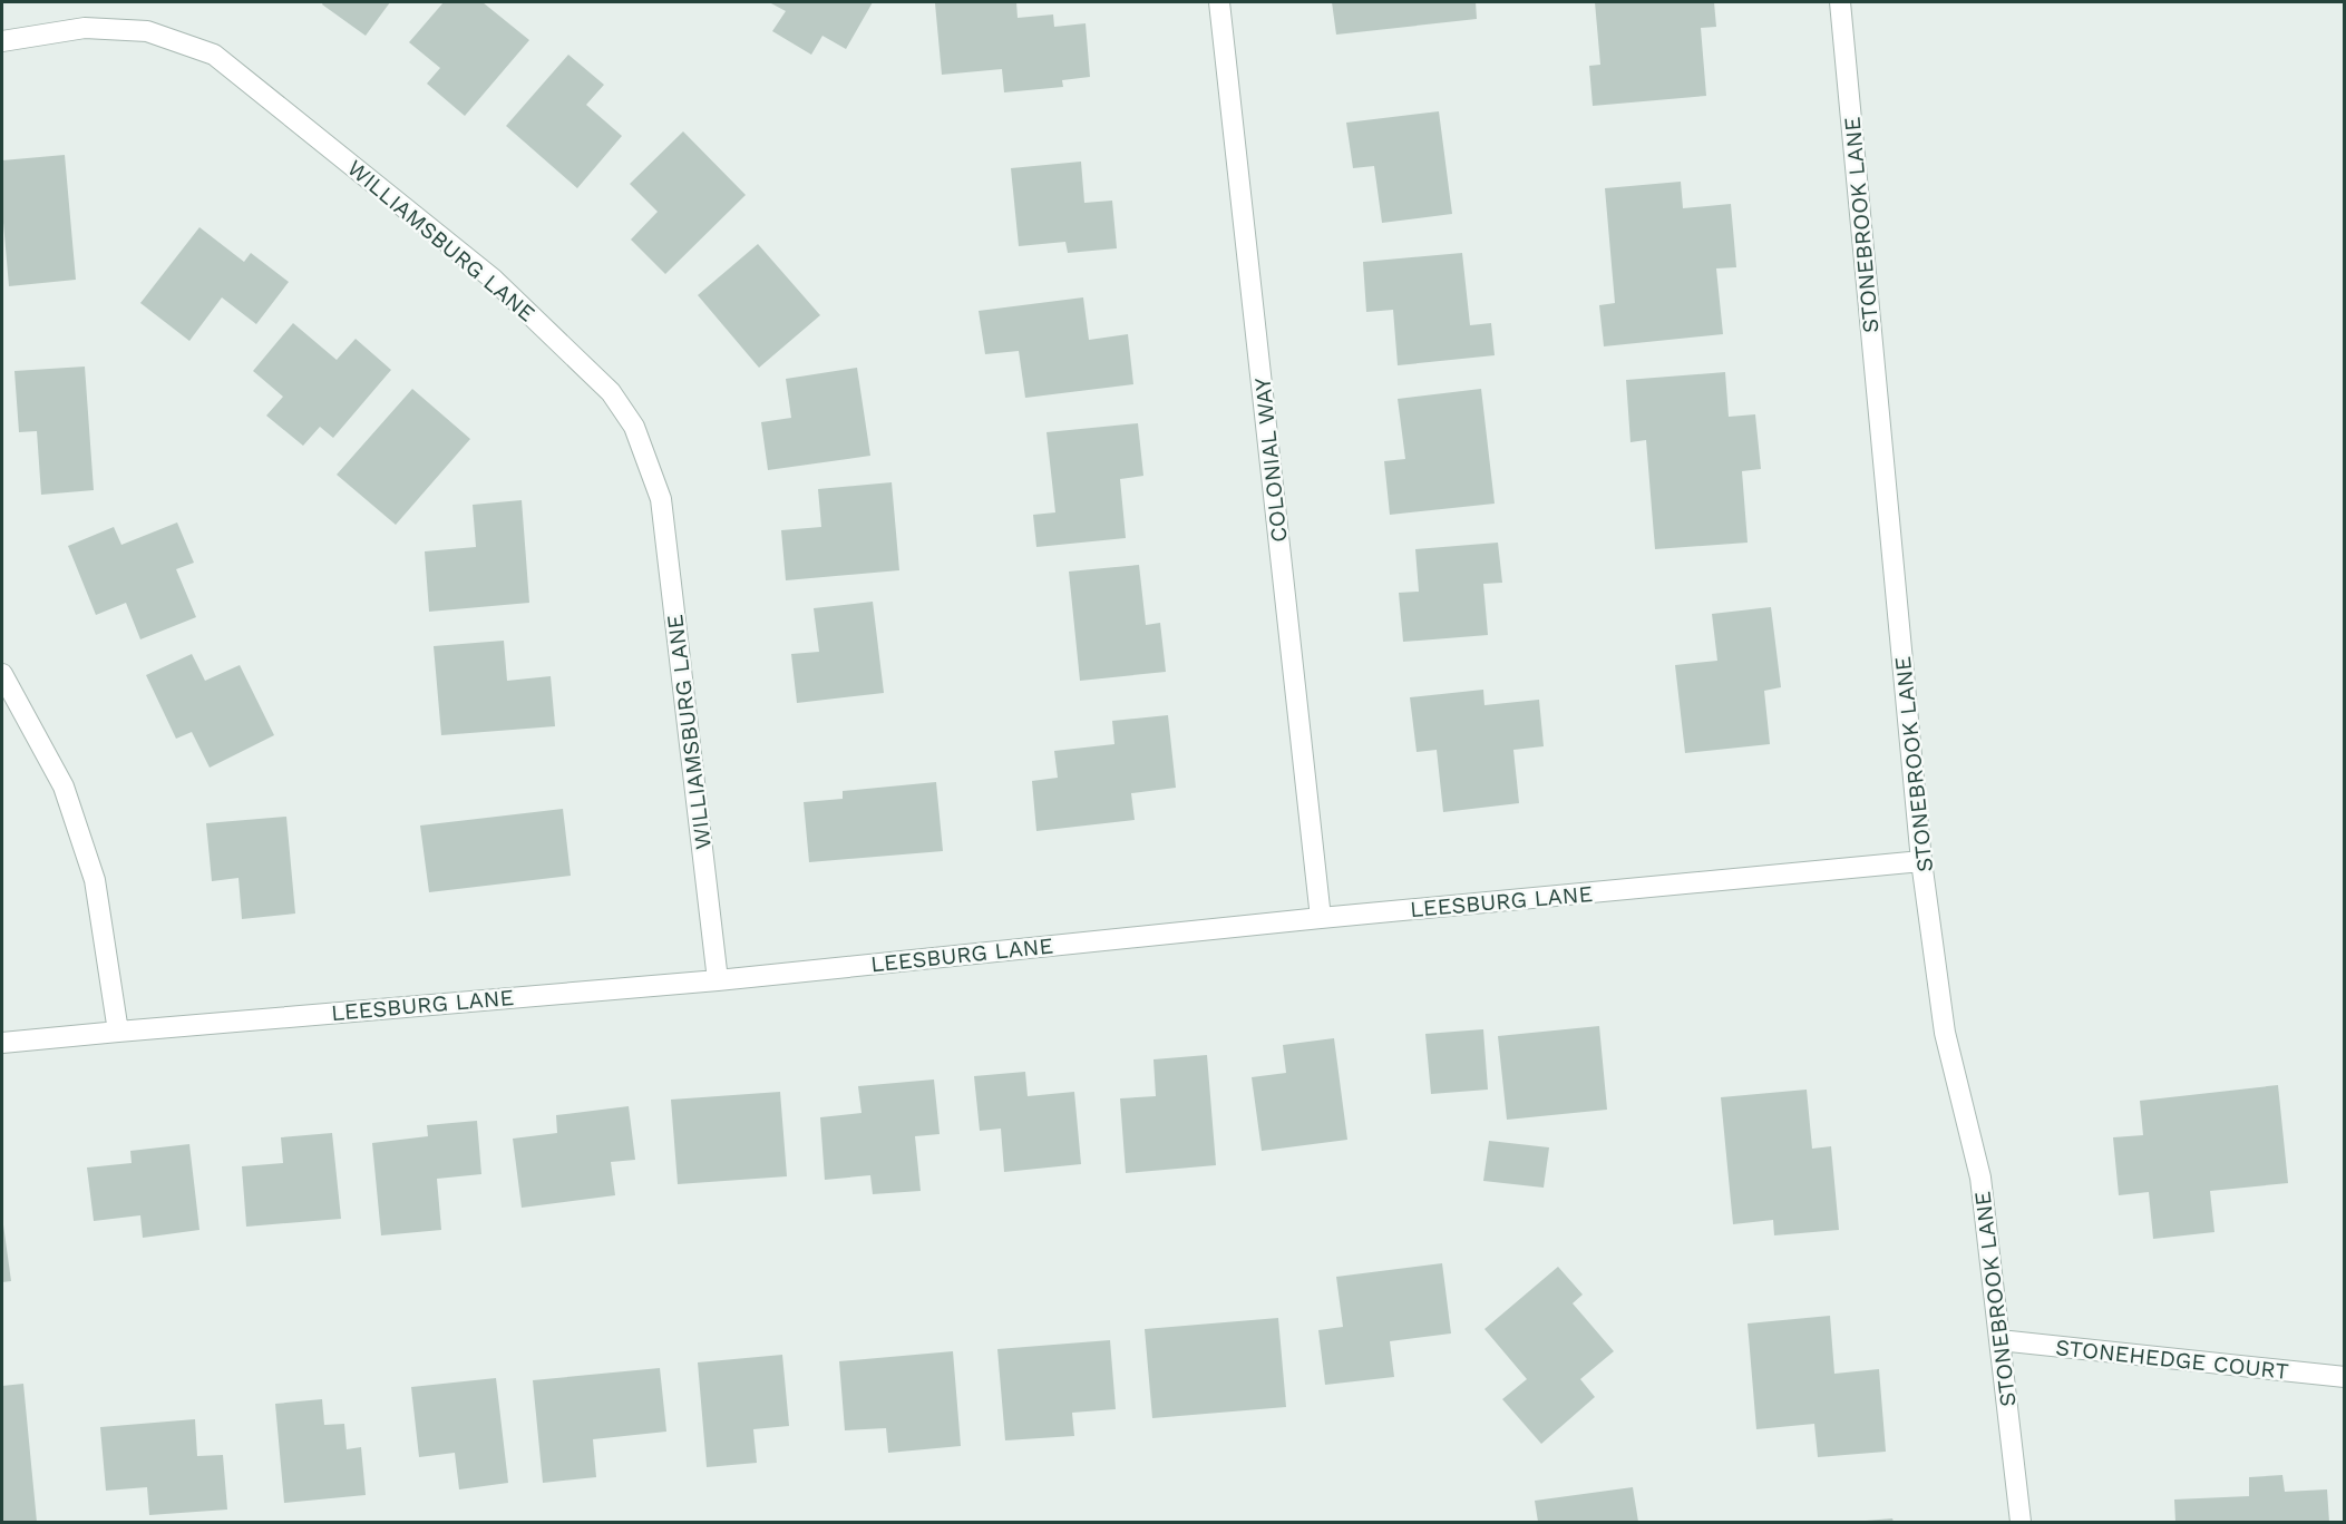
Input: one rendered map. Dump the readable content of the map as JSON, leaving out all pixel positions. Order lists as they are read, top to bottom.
{
  "streets": {
    "street": [
      "STONEBROOK LANE",
      "WILLIAMSBURG LANE",
      "COLONIAL WAY",
      "LEESBURG LANE",
      "STONEHEDGE COURT"
    ]
  },
  "crossings": [
    ["STONEBROOK LANE", "LEESBURG LANE"],
    ["STONEBROOK LANE", "STONEHEDGE COURT"],
    ["WILLIAMSBURG LANE", "LEESBURG LANE"],
    ["COLONIAL WAY", "LEESBURG LANE"]
  ]
}
